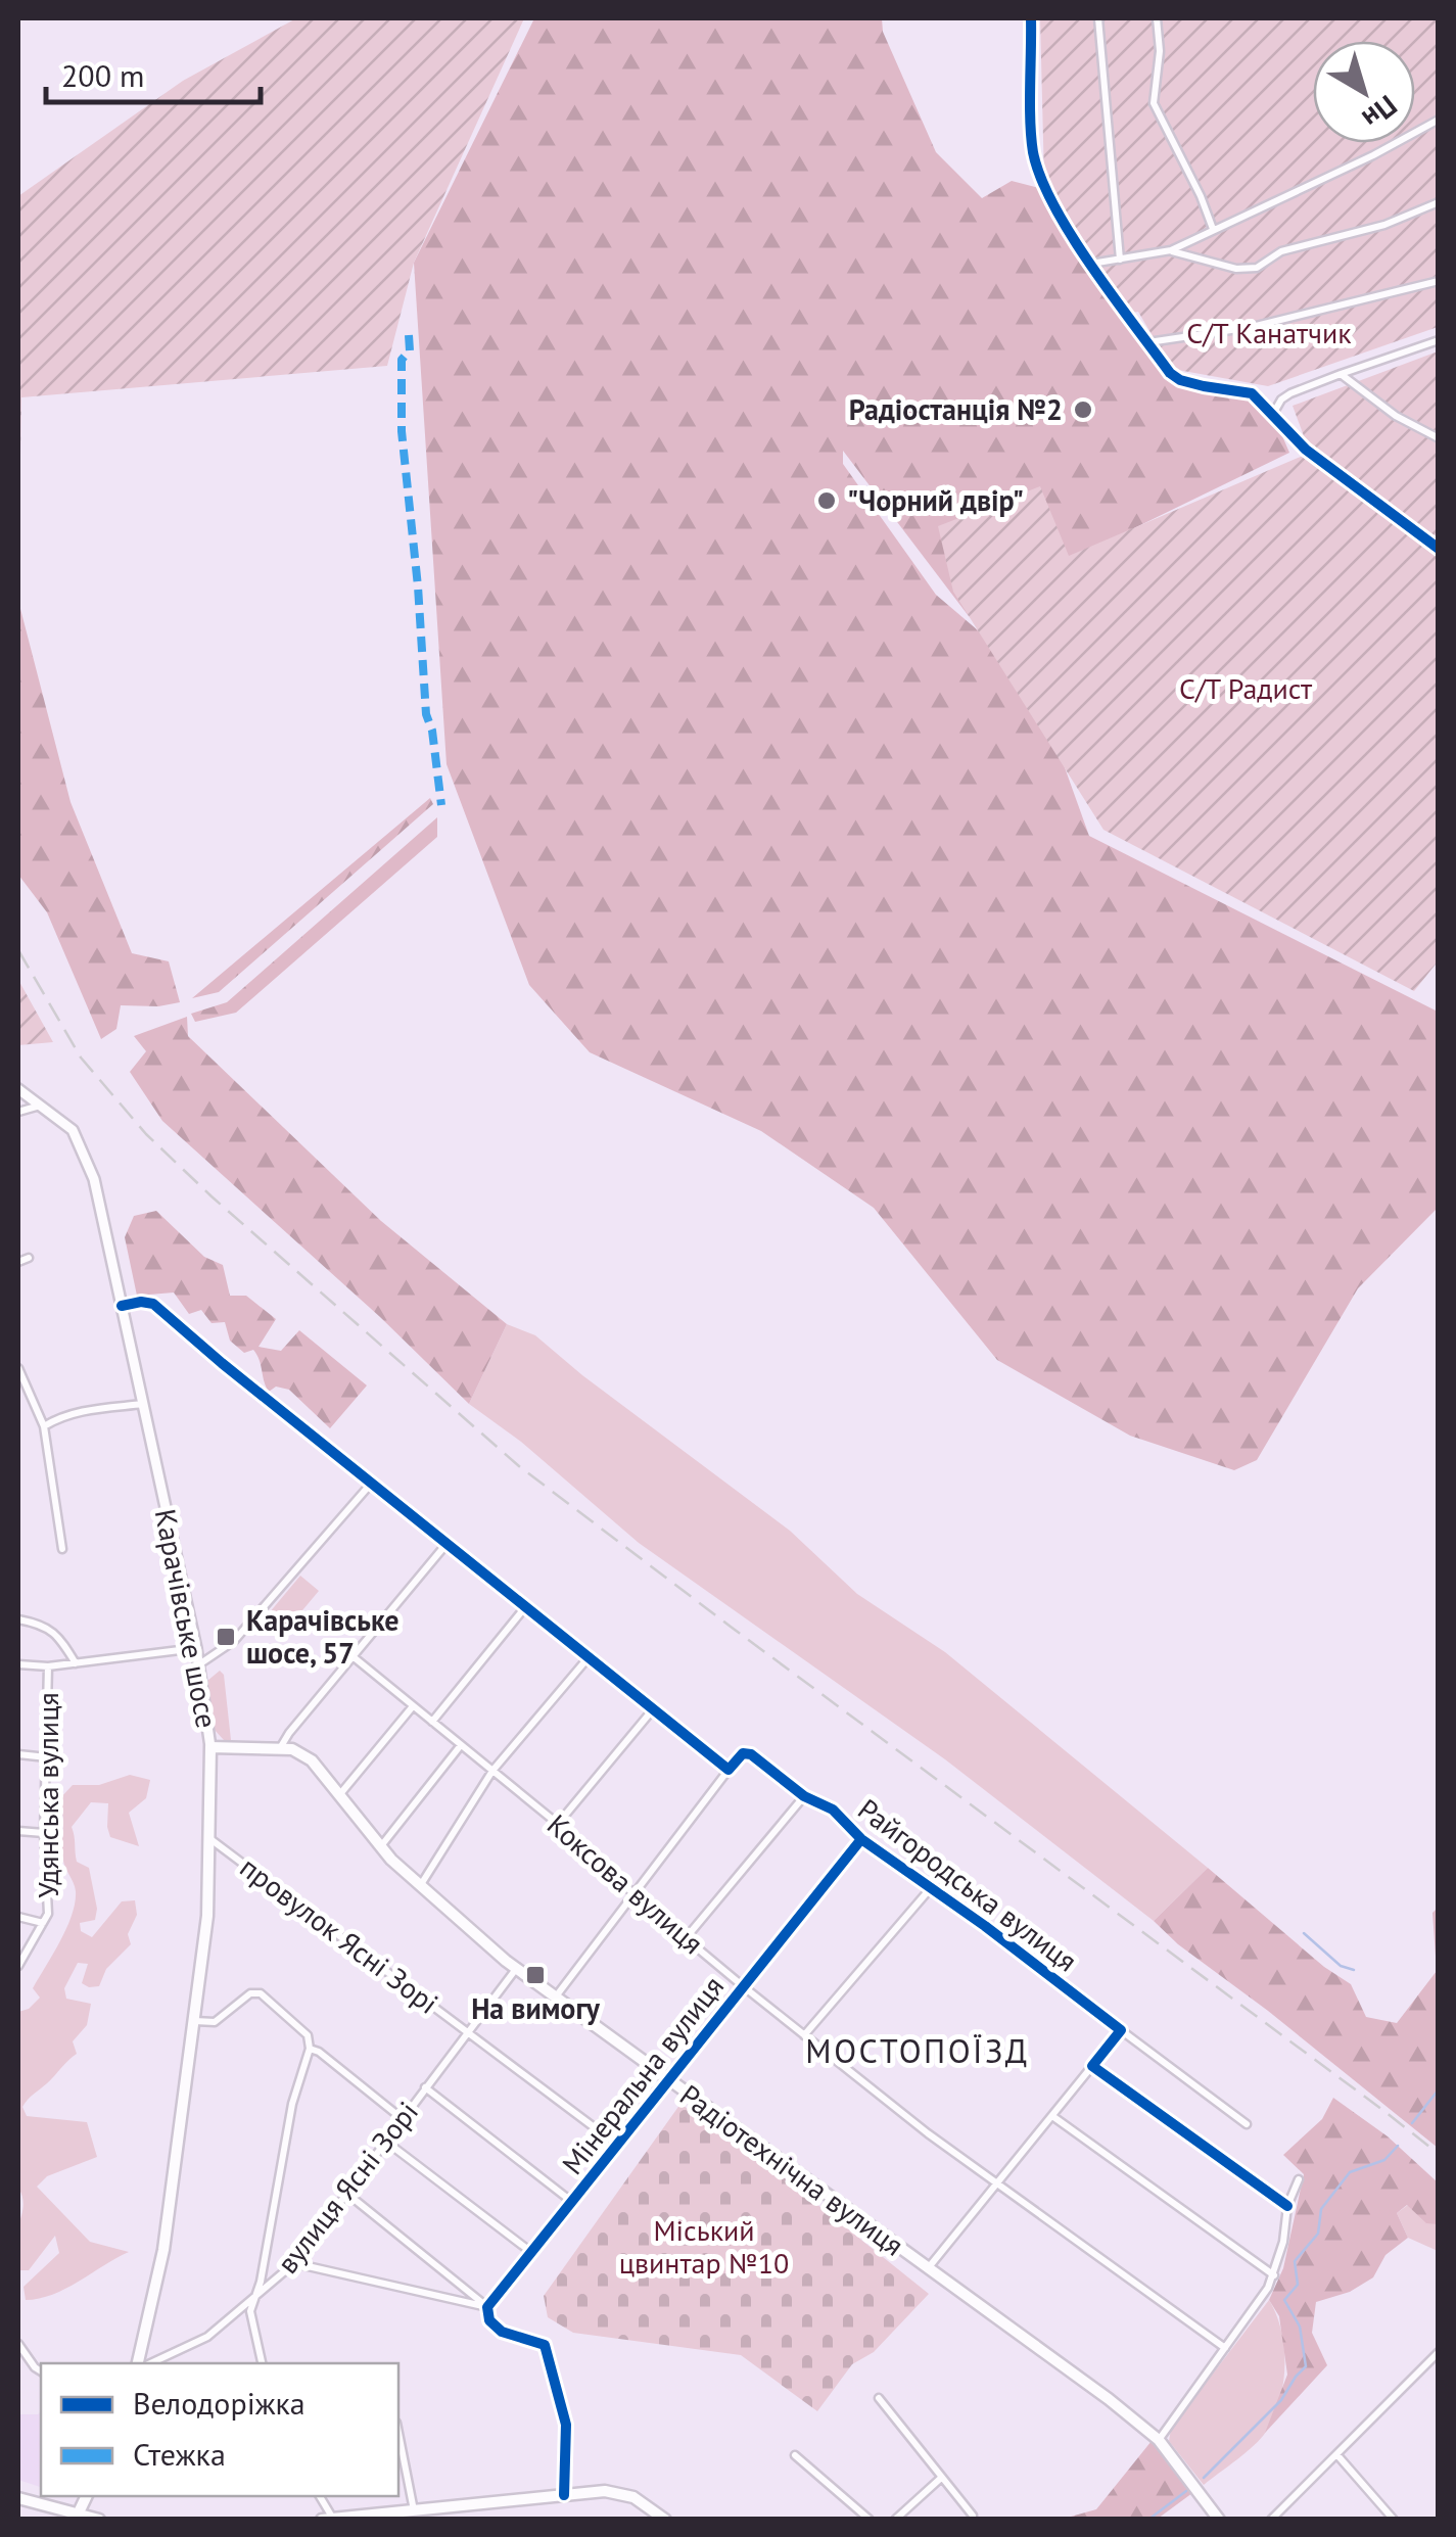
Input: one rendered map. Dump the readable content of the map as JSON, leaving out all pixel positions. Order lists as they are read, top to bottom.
{
  "streets": {
    "main road": ["Карачівське шосе", "Радіотехнічна вулиця"],
    "street": [
      "Удянська вулиця",
      "Коксова вулиця",
      "Райгородська вулиця",
      "провулок Ясні Зорі",
      "Мінеральна вулиця",
      "вулиця Ясні Зорі"
    ]
  },
  "crossings": [
    ["Карачівське шосе", "провулок Ясні Зорі"],
    ["Коксова вулиця", "Мінеральна вулиця"],
    ["Райгородська вулиця", "Мінеральна вулиця"],
    ["провулок Ясні Зорі", "Мінеральна вулиця"],
    ["провулок Ясні Зорі", "вулиця Ясні Зорі"],
    ["Мінеральна вулиця", "Радіотехнічна вулиця"],
    ["Радіотехнічна вулиця", "вулиця Ясні Зорі"]
  ],
  "districts": ["МОСТОПОЇЗД"],
  "parks": ["С/Т Канатчик", "С/Т Радист", "Міський цвинтар №10"],
  "places": {
    "other": ["Радiостанцiя №2", "\"Чорний двір\""],
    "transit": ["Карачівське шосе, 57", "На вимогу"]
  },
  "legend": ["Велодоріжка", "Стежка"],
  "scale_bar": "200 m",
  "north": "bottom right"
}
